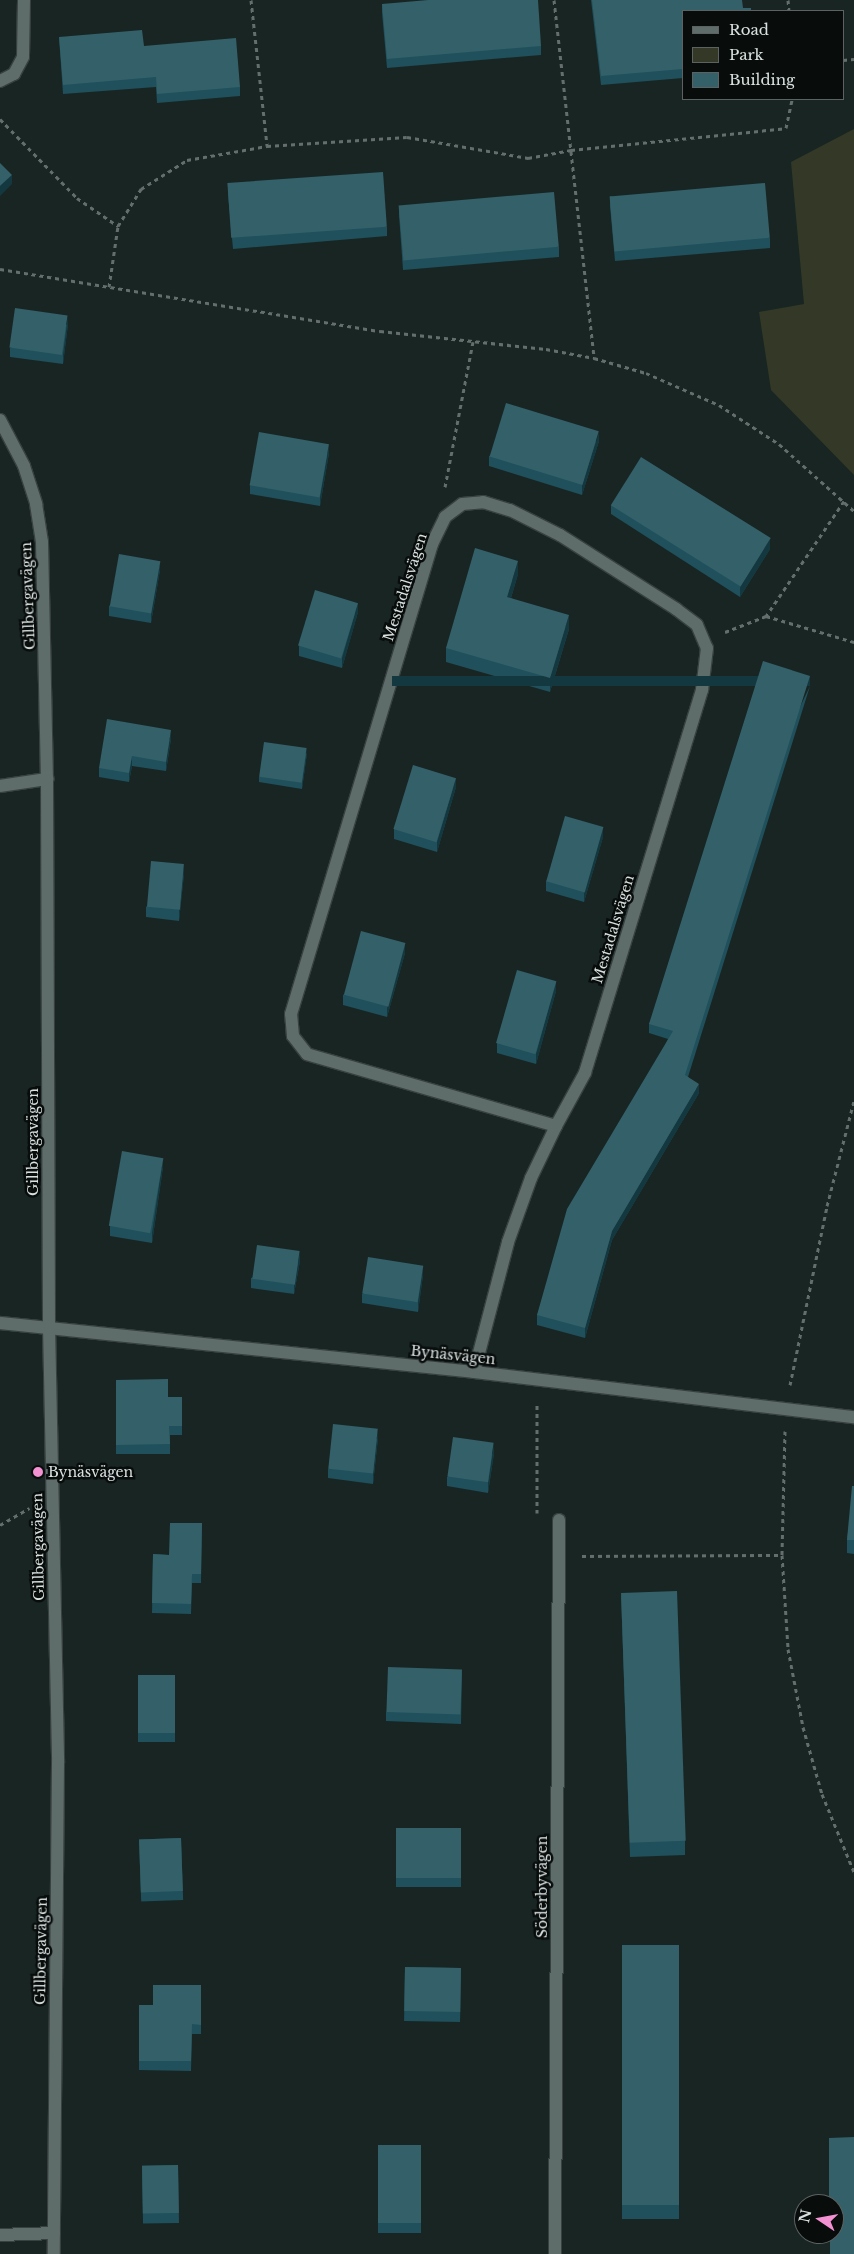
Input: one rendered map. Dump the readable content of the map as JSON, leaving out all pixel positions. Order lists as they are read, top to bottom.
{
  "streets": {
    "street": [
      "Mestadalsvägen",
      "Gillbergavägen",
      "Bynäsvägen",
      "Söderbyvägen"
    ]
  },
  "crossings": [
    ["Mestadalsvägen", "Bynäsvägen"],
    ["Gillbergavägen", "Bynäsvägen"]
  ],
  "places": ["Bynäsvägen"],
  "legend": ["Road", "Park", "Building"],
  "north": "left"
}
